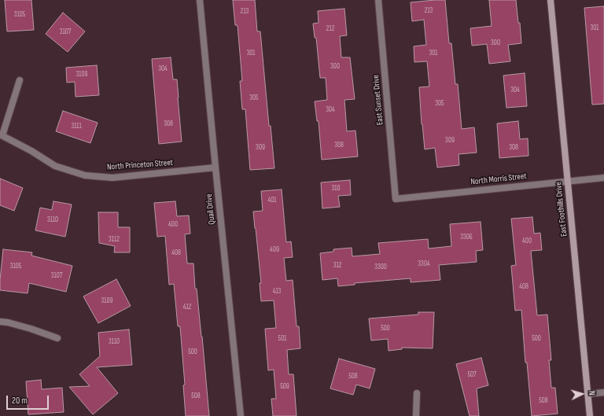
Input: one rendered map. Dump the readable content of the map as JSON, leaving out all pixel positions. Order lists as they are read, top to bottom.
{
  "streets": {
    "street": [
      "East Sunset Drive",
      "North Princeton Street",
      "North Morris Street",
      "Quail Drive",
      "East Foothills Drive"
    ]
  },
  "crossings": [
    ["East Sunset Drive", "North Morris Street"],
    ["North Princeton Street", "Quail Drive"],
    ["North Morris Street", "East Foothills Drive"]
  ],
  "house_numbers": [
    "213",
    "213",
    "3105",
    "301",
    "212",
    "3107",
    "300",
    "301",
    "301",
    "300",
    "304",
    "3109",
    "304",
    "305",
    "305",
    "304",
    "308",
    "3111",
    "309",
    "308",
    "309",
    "308",
    "310",
    "401",
    "3110",
    "400",
    "3306",
    "3112",
    "400",
    "409",
    "408",
    "3304",
    "312",
    "3105",
    "3300",
    "3107",
    "408",
    "413",
    "3109",
    "412",
    "500",
    "501",
    "500",
    "3110",
    "500",
    "507",
    "508",
    "509",
    "508",
    "508"
  ],
  "scale_bar": "20 m",
  "north": "right"
}
